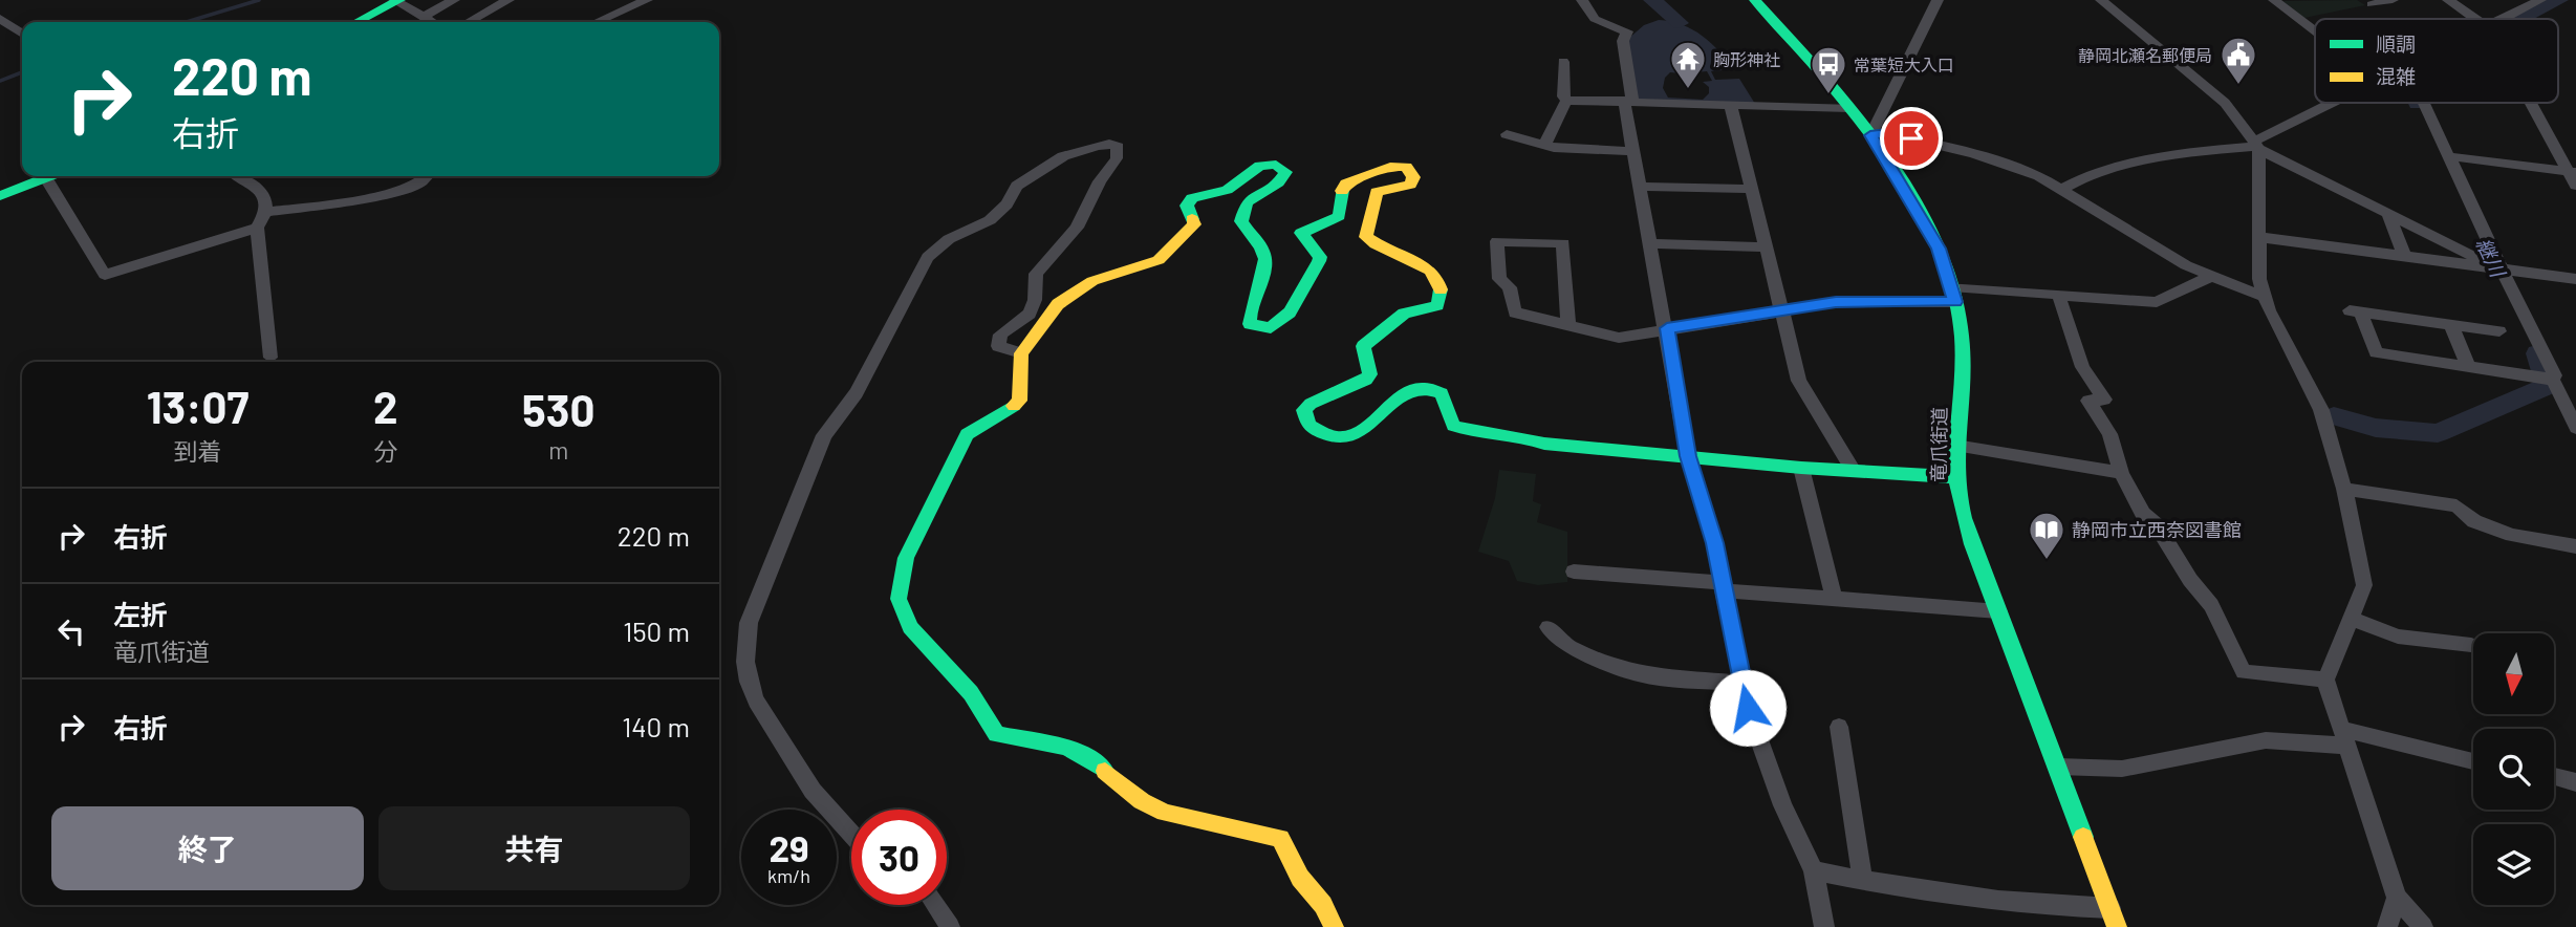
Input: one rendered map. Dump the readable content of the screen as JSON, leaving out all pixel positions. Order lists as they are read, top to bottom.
{
  "streets": {
    "street": ["竜爪街道"]
  },
  "water": ["継川"],
  "places": {
    "public building": ["静岡北瀬名郵便局"],
    "temple": ["胸形神社"],
    "bus stop": ["常葉短大入口"],
    "library": ["静岡市立西奈図書館"]
  },
  "legend": ["順調", "混雑"],
  "north": "bottom",
  "page": {
    "turn": ["220 m", "右折"],
    "eta": [
      "13:07",
      "到着",
      "2",
      "分",
      "530",
      "m"
    ],
    "list": [
      {
        "name": "右折",
        "value": "220 m"
      },
      {
        "name": "左折",
        "note": "竜爪街道",
        "value": "150 m"
      },
      {
        "name": "右折",
        "value": "140 m"
      }
    ],
    "buttons": ["終了", "共有"],
    "speed": "29 km/h",
    "limit": "30"
  }
}
